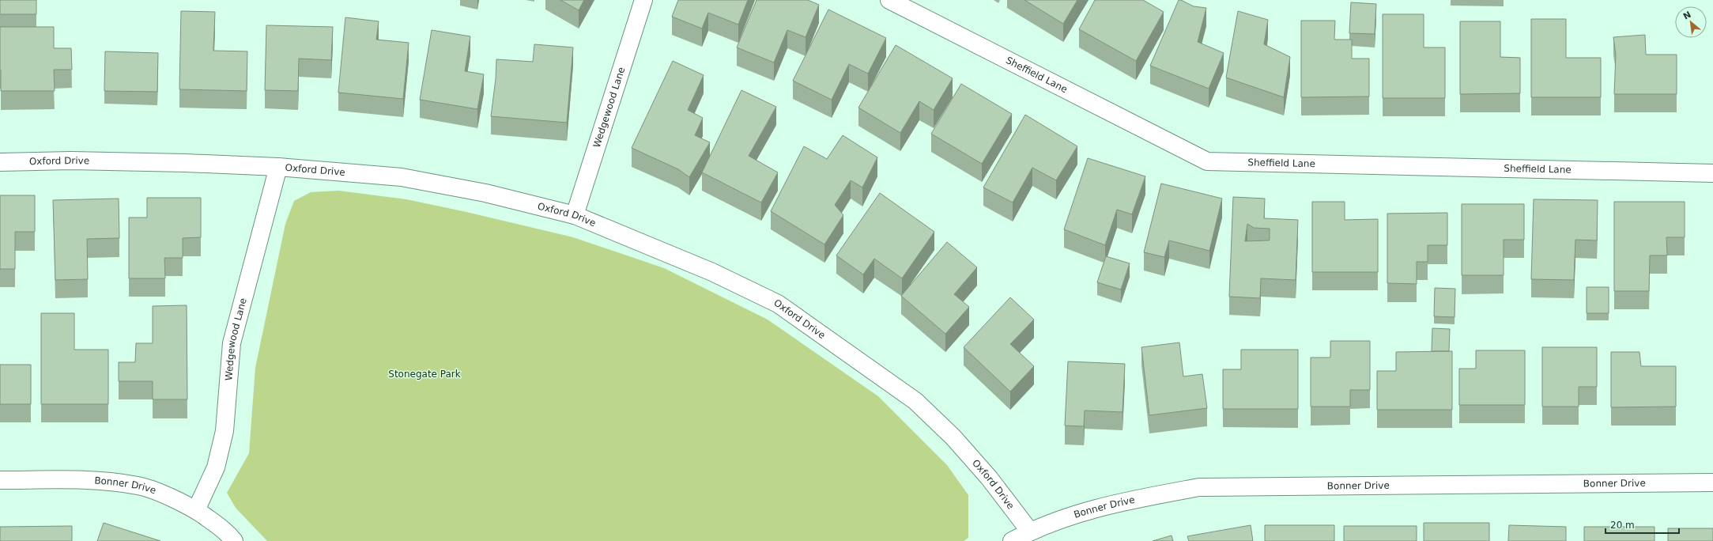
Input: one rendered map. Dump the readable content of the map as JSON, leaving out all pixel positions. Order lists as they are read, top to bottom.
{
  "streets": {
    "street": [
      "Sheffield Lane",
      "Wedgewood Lane",
      "Oxford Drive",
      "Bonner Drive"
    ]
  },
  "crossings": [
    ["Wedgewood Lane", "Oxford Drive"],
    ["Wedgewood Lane", "Bonner Drive"],
    ["Oxford Drive", "Bonner Drive"]
  ],
  "parks": ["Stonegate Park"],
  "scale_bar": "20 m",
  "north": "top left"
}
